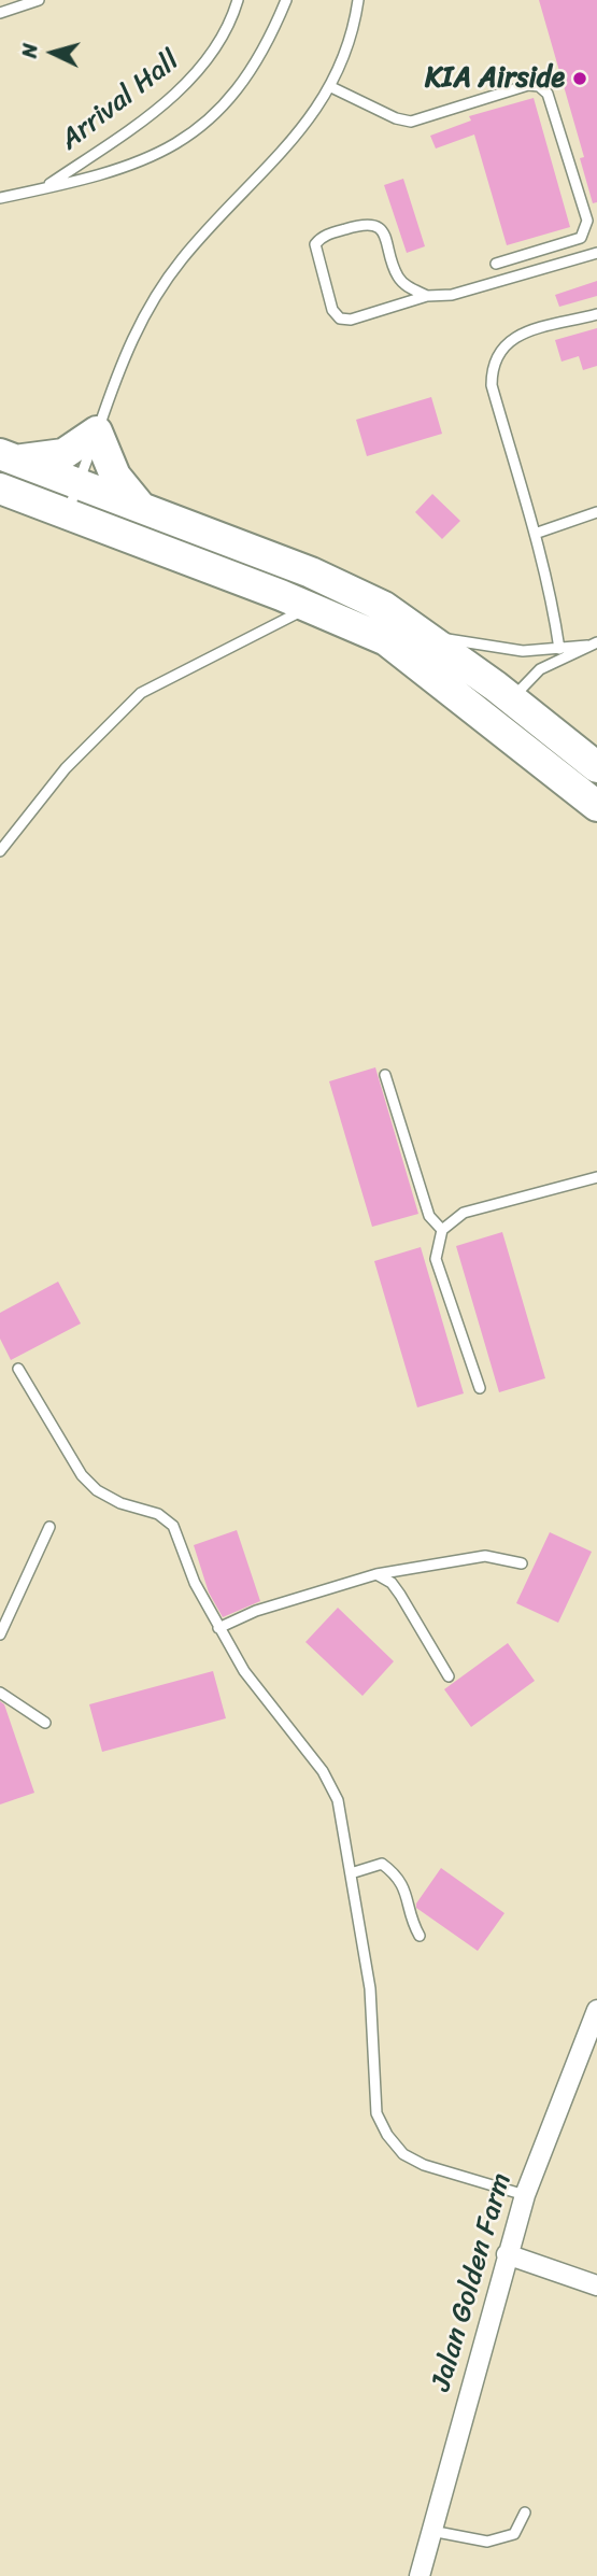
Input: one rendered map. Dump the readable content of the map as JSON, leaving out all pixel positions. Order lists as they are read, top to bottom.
{
  "streets": {
    "street": ["Jalan Golden Farm"],
    "lane": ["Arrival Hall"]
  },
  "places": ["KIA Airside"],
  "north": "left"
}
